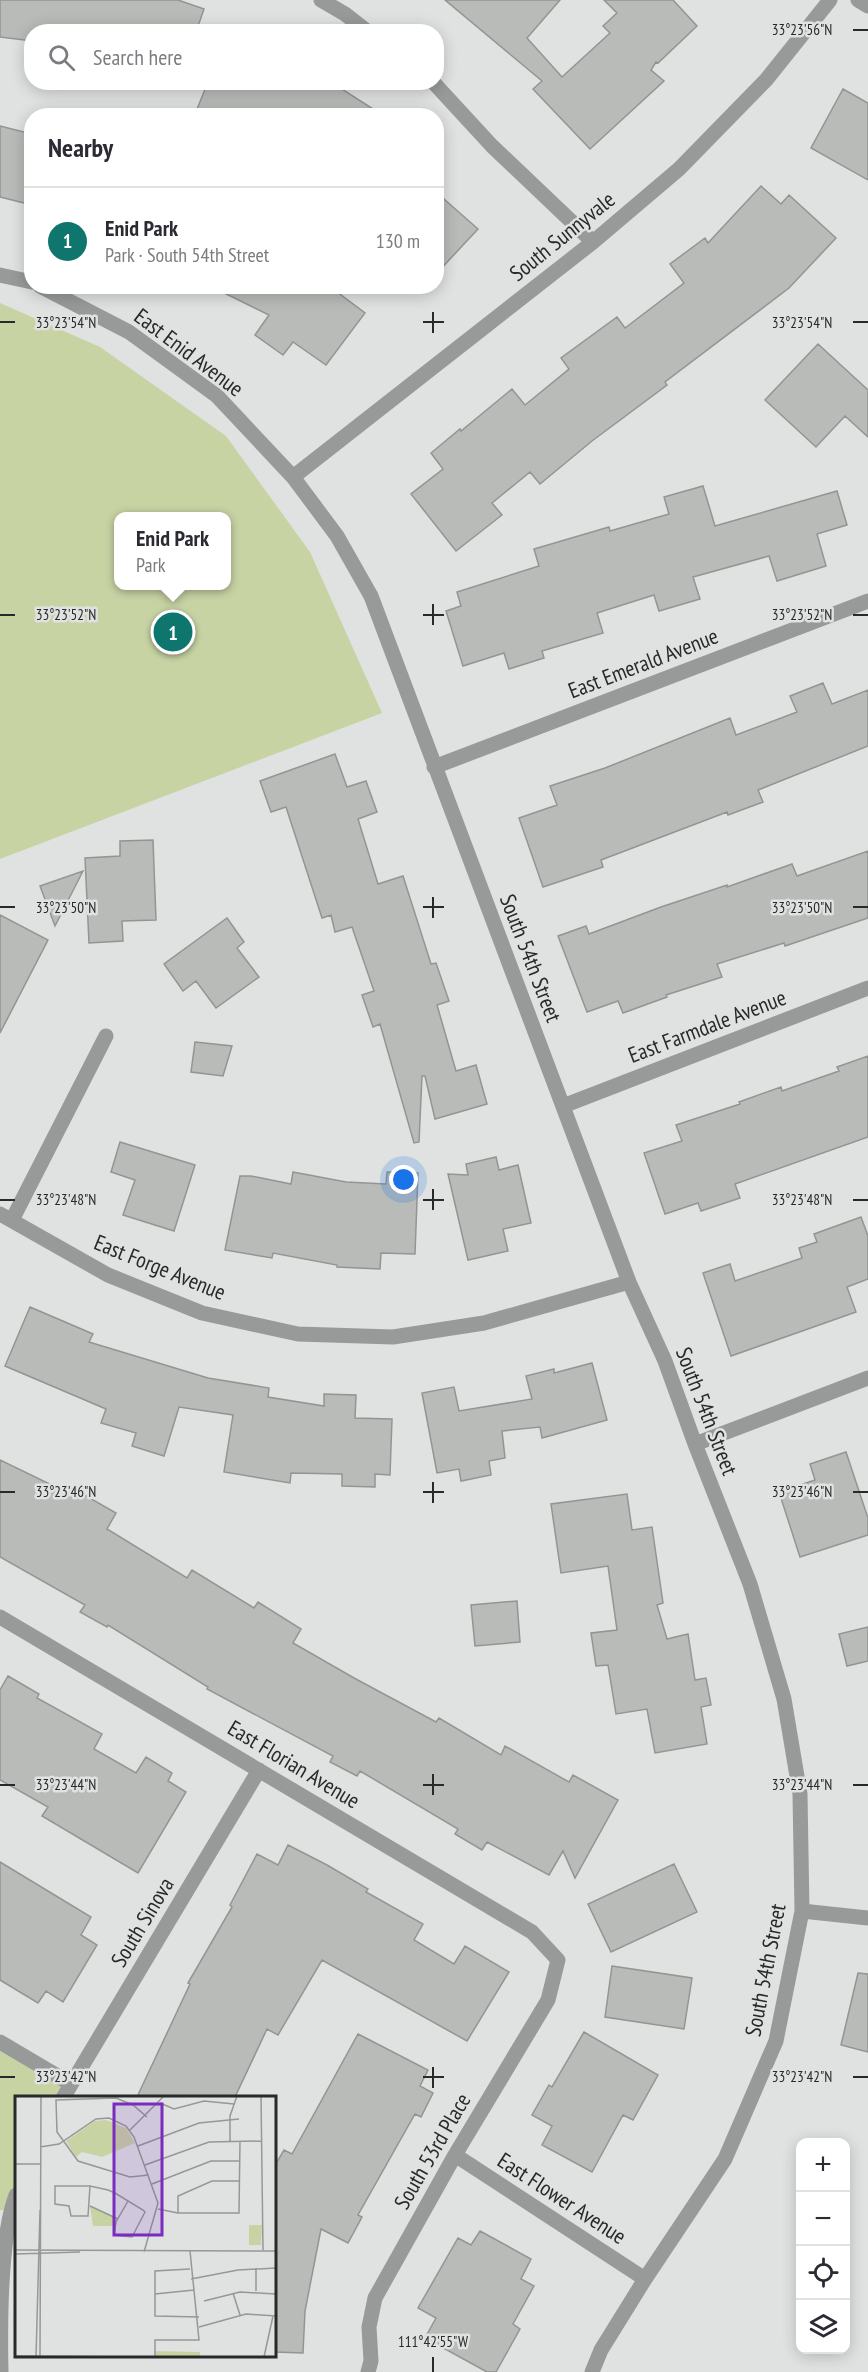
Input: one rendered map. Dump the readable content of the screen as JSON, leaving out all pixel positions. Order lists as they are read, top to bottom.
{
  "streets": {
    "street": [
      "South Sunnyvale",
      "East Enid Avenue",
      "East Emerald Avenue",
      "South 54th Street",
      "East Farmdale Avenue",
      "East Forge Avenue",
      "East Florian Avenue",
      "South Sinova",
      "South 53rd Place",
      "East Flower Avenue"
    ]
  },
  "crossings": [
    ["South Sunnyvale", "East Enid Avenue"],
    ["South Sunnyvale", "South 54th Street"],
    ["East Enid Avenue", "South 54th Street"],
    ["East Emerald Avenue", "South 54th Street"],
    ["South 54th Street", "East Farmdale Avenue"],
    ["South 54th Street", "East Forge Avenue"],
    ["South 54th Street", "East Flower Avenue"],
    ["East Florian Avenue", "South Sinova"],
    ["East Florian Avenue", "South 53rd Place"],
    ["South 53rd Place", "East Flower Avenue"]
  ],
  "page": {
    "search": "Search here",
    "heading": "Nearby",
    "list": [
      {
        "mark": "1",
        "name": "Enid Park",
        "note": "Park · South 54th Street",
        "value": "130 m"
      }
    ],
    "popup": ["Enid Park", "Park"],
    "pins": "1",
    "map_buttons": ["+", "−"]
  },
  "coordinates": [
    "33°23'56\"N",
    "33°23'54\"N",
    "33°23'52\"N",
    "33°23'50\"N",
    "33°23'48\"N",
    "33°23'46\"N",
    "33°23'44\"N",
    "33°23'42\"N",
    "111°42'55\"W"
  ]
}
